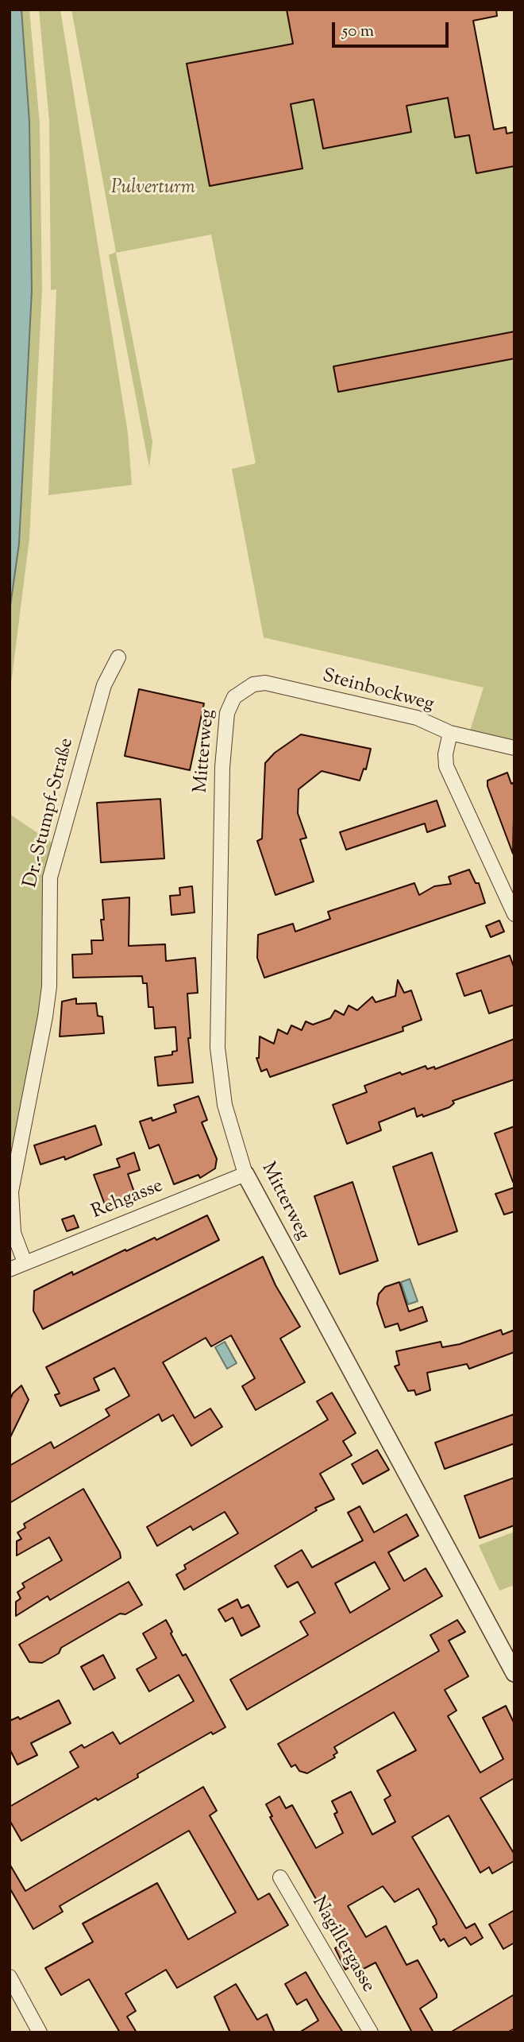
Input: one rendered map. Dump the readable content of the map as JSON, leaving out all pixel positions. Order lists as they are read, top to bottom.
{
  "streets": {
    "street": [
      "Steinbockweg",
      "Mitterweg",
      "Dr.-Stumpf-Straße",
      "Rehgasse",
      "Nagillergasse"
    ]
  },
  "crossings": [
    ["Steinbockweg", "Mitterweg"],
    ["Mitterweg", "Rehgasse"],
    ["Dr.-Stumpf-Straße", "Rehgasse"]
  ],
  "parks": ["Pulverturm"],
  "scale_bar": "50 m"
}
